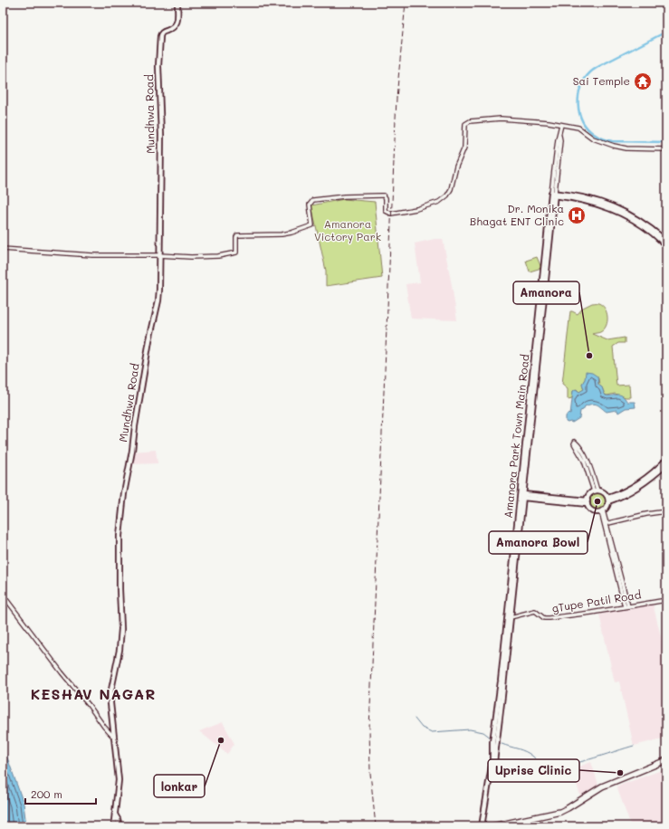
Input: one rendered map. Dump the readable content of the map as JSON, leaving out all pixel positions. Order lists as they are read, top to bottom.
{
  "streets": {
    "main road": ["Mundhwa Road", "Amanora Park Town Main Road"],
    "street": ["gTupe Patil Road"]
  },
  "crossings": [
    ["Amanora Park Town Main Road", "gTupe Patil Road"]
  ],
  "districts": ["KESHAV NAGAR"],
  "parks": ["Amanora Victory Park"],
  "places": {
    "temple": ["Sai Temple"],
    "hospital": ["Dr. Monika Bhagat ENT Clinic"],
    "other": [
      "Amanora",
      "Amanora Bowl",
      "lonkar",
      "Uprise Clinic"
    ]
  },
  "scale_bar": "200 m"
}
